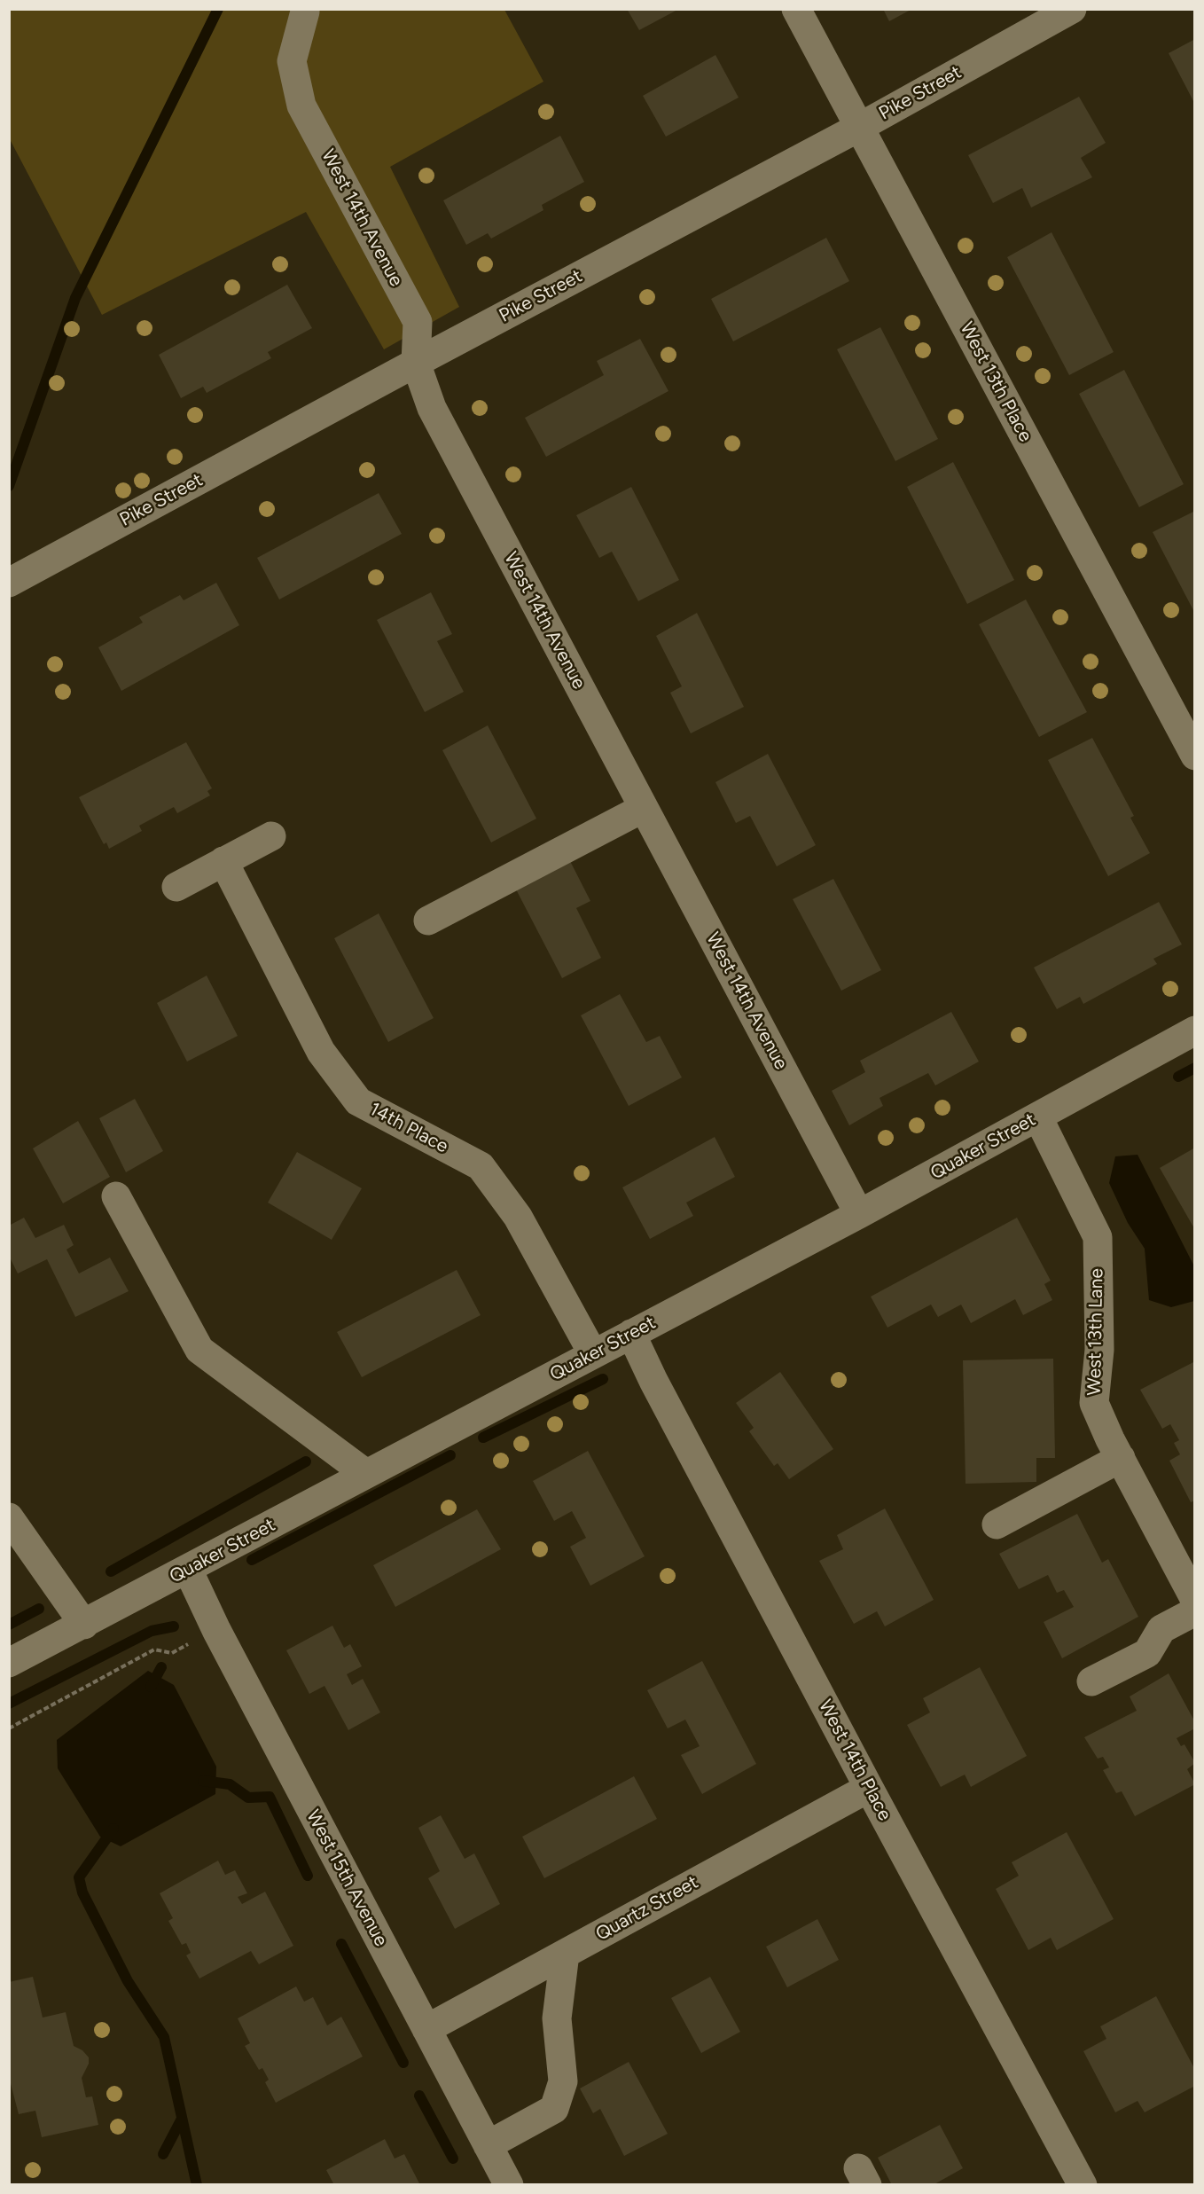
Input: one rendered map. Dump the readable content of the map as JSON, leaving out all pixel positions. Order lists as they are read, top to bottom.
{
  "streets": {
    "street": [
      "Pike Street",
      "West 14th Avenue",
      "West 13th Place",
      "14th Place",
      "Quaker Street",
      "West 13th Lane",
      "West 14th Place",
      "West 15th Avenue",
      "Quartz Street"
    ]
  },
  "crossings": [
    ["Pike Street", "West 14th Avenue"],
    ["Pike Street", "West 13th Place"],
    ["West 14th Avenue", "Quaker Street"],
    ["14th Place", "Quaker Street"],
    ["Quaker Street", "West 13th Lane"],
    ["Quaker Street", "West 14th Place"],
    ["Quaker Street", "West 15th Avenue"],
    ["West 14th Place", "Quartz Street"],
    ["West 15th Avenue", "Quartz Street"]
  ]
}
